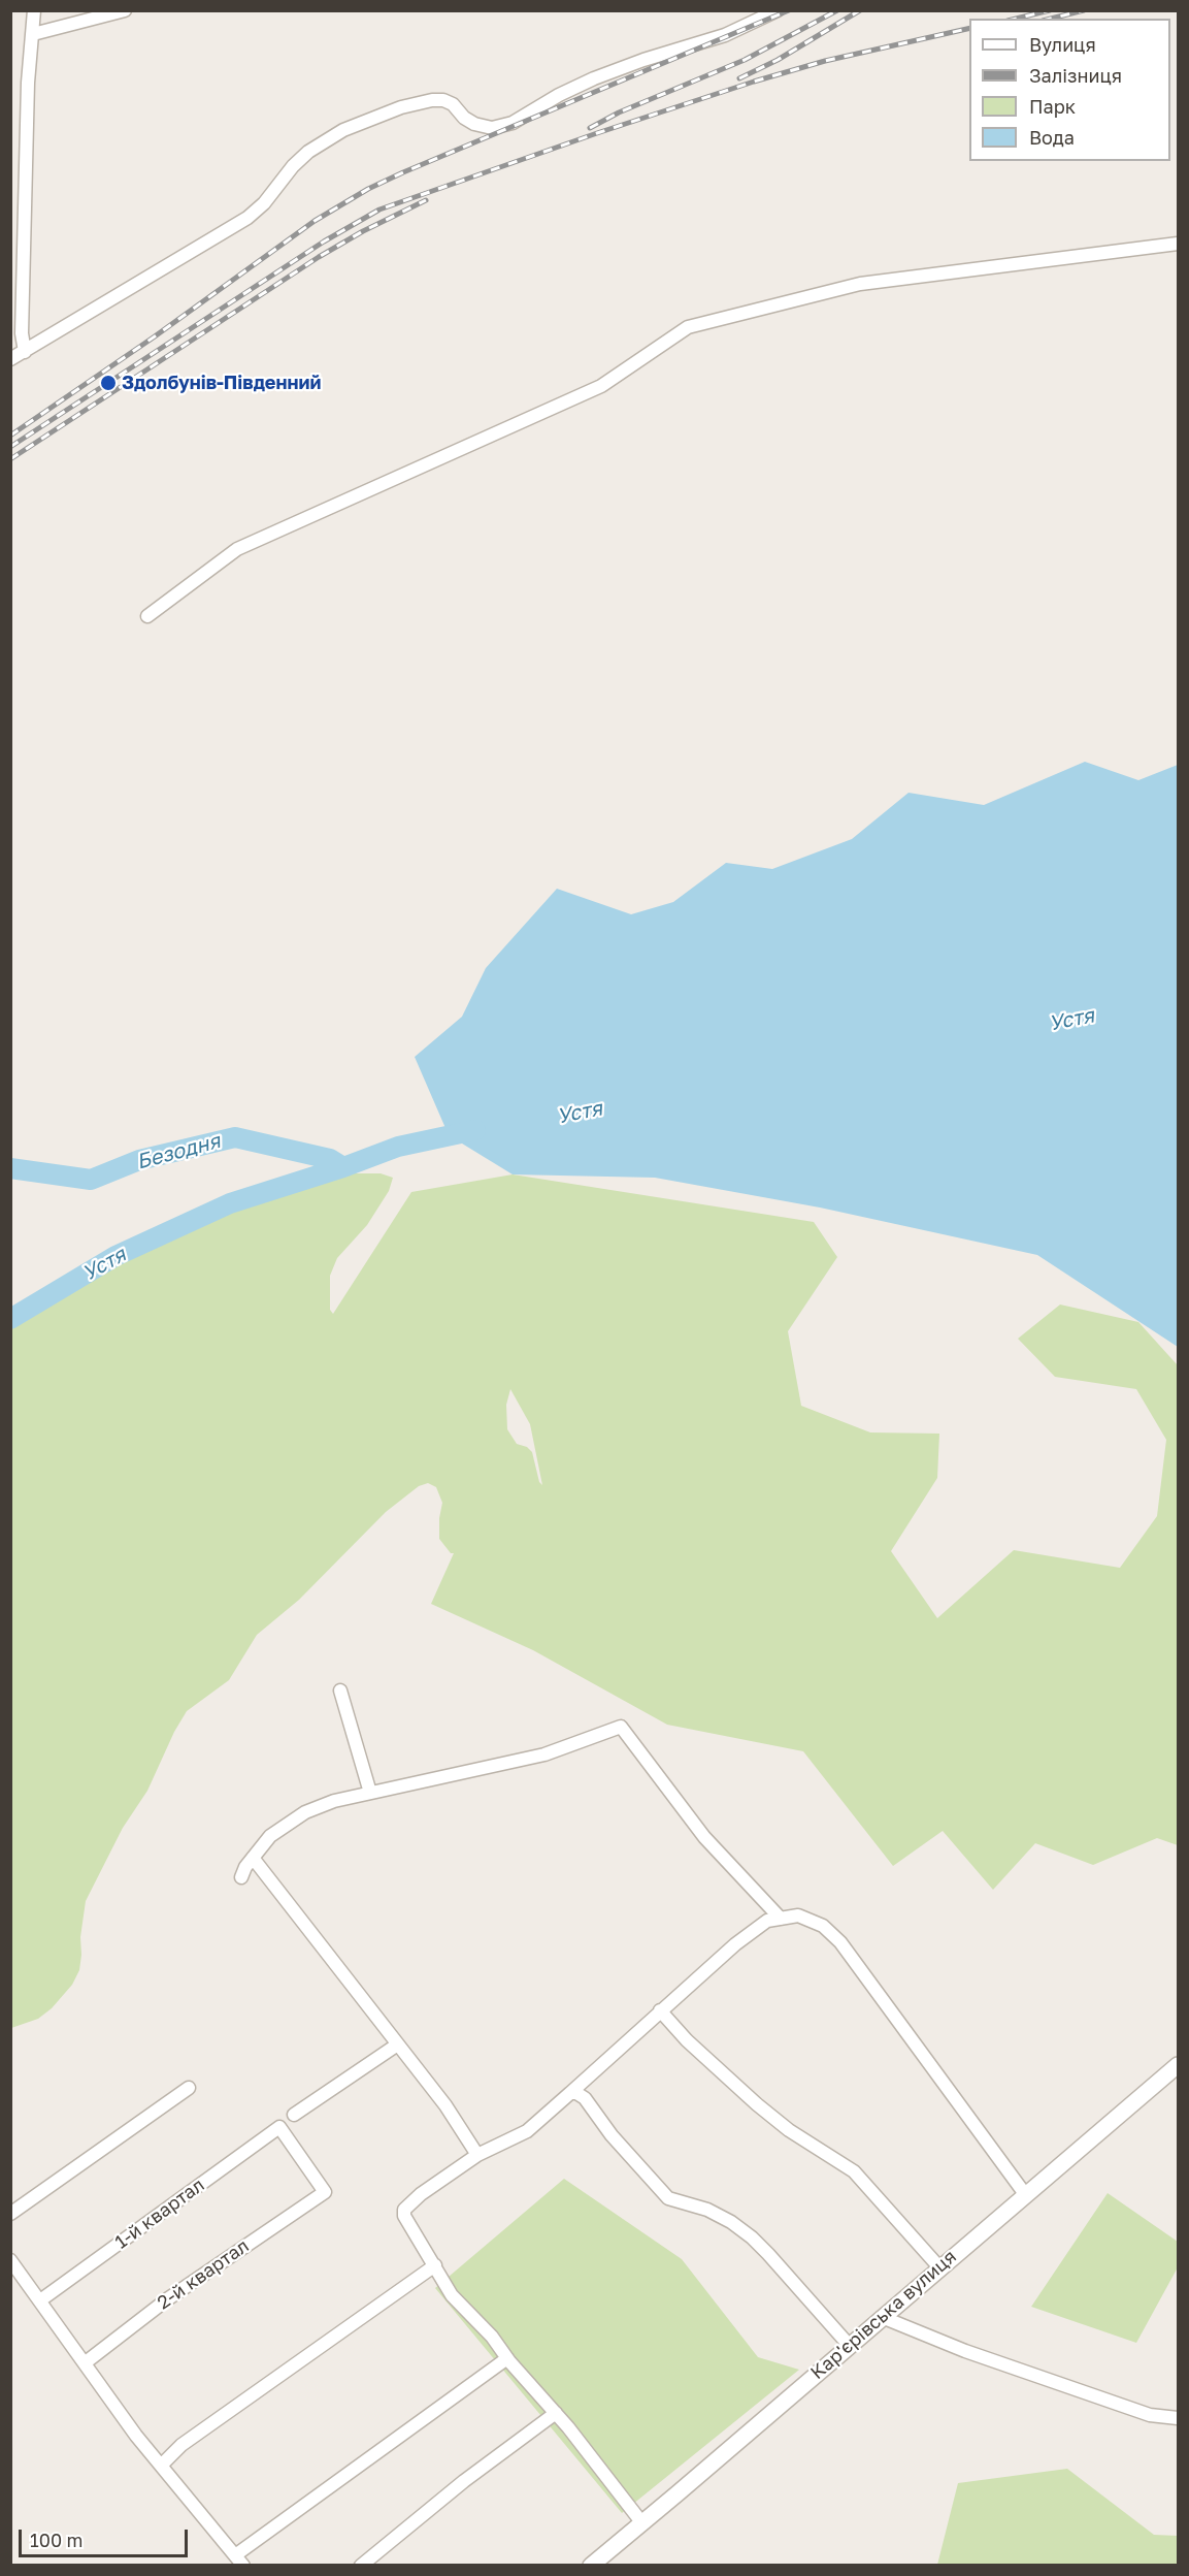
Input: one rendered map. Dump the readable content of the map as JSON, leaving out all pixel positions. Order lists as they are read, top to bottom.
{
  "streets": {
    "street": ["1-й квартал", "2-й квартал", "Кар'єрівська вулиця"]
  },
  "crossings": [
    ["1-й квартал", "2-й квартал"]
  ],
  "water": ["Устя", "Безодня"],
  "places": ["Здолбунів-Південний"],
  "legend": [
    "Вулиця",
    "Залізниця",
    "Парк",
    "Вода"
  ],
  "scale_bar": "100 m"
}
